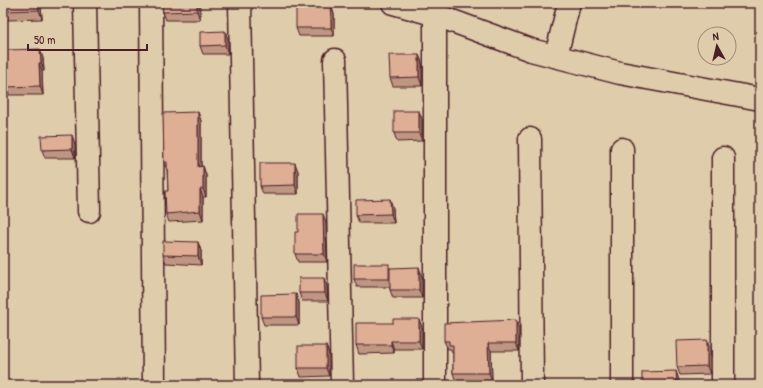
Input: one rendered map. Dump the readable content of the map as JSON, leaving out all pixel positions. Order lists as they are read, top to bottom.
{
  "scale_bar": "50 m",
  "north": "top"
}
